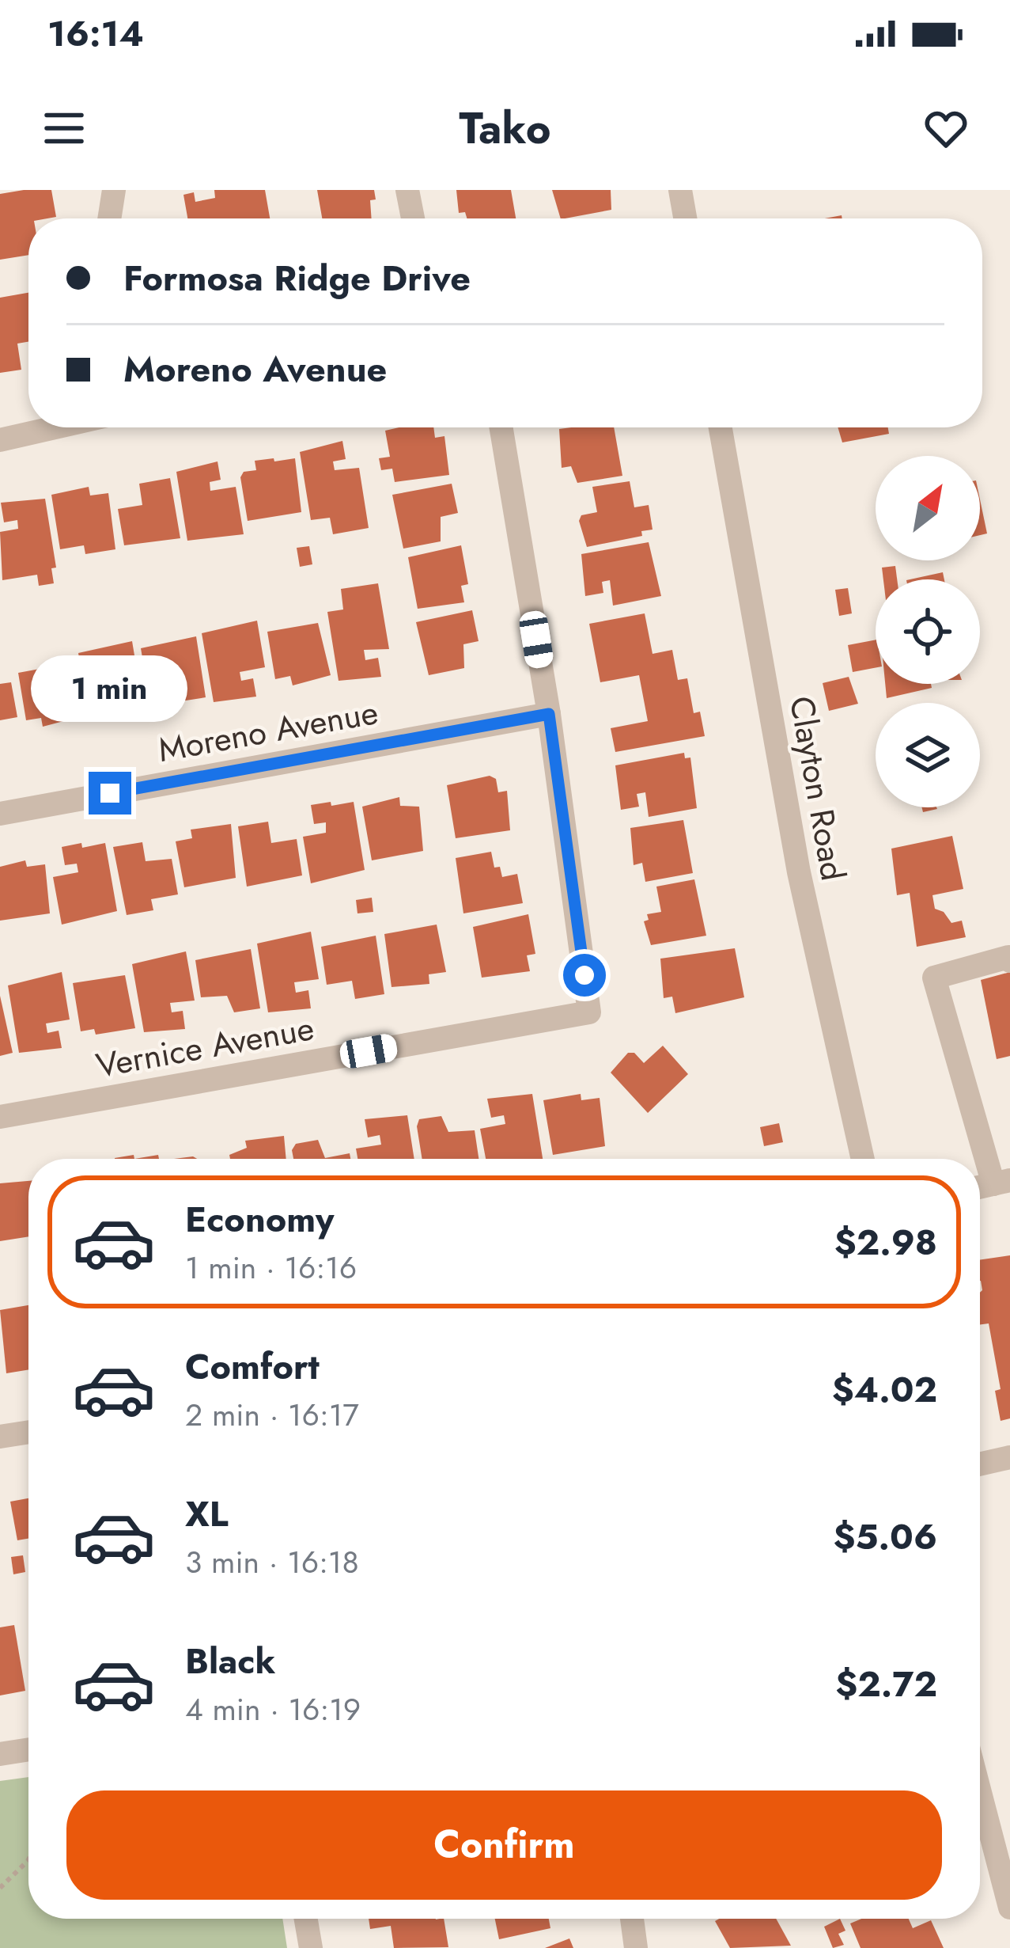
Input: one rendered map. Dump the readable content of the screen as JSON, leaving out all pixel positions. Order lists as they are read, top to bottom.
{
  "streets": {
    "street": ["Moreno Avenue", "Clayton Road", "Vernice Avenue"]
  },
  "crossings": [
    ["Moreno Avenue", "Vernice Avenue"]
  ],
  "north": "top right",
  "page": {
    "status": "16:14",
    "header": "Tako",
    "banner": ["Formosa Ridge Drive", "Moreno Avenue"],
    "bubble": "1 min",
    "list": [
      {
        "name": "Economy",
        "note": "1 min · 16:16",
        "value": "$2.98"
      },
      {
        "name": "Comfort",
        "note": "2 min · 16:17",
        "value": "$4.02"
      },
      {
        "name": "XL",
        "note": "3 min · 16:18",
        "value": "$5.06"
      },
      {
        "name": "Black",
        "note": "4 min · 16:19",
        "value": "$2.72"
      }
    ],
    "buttons": "Confirm"
  }
}
